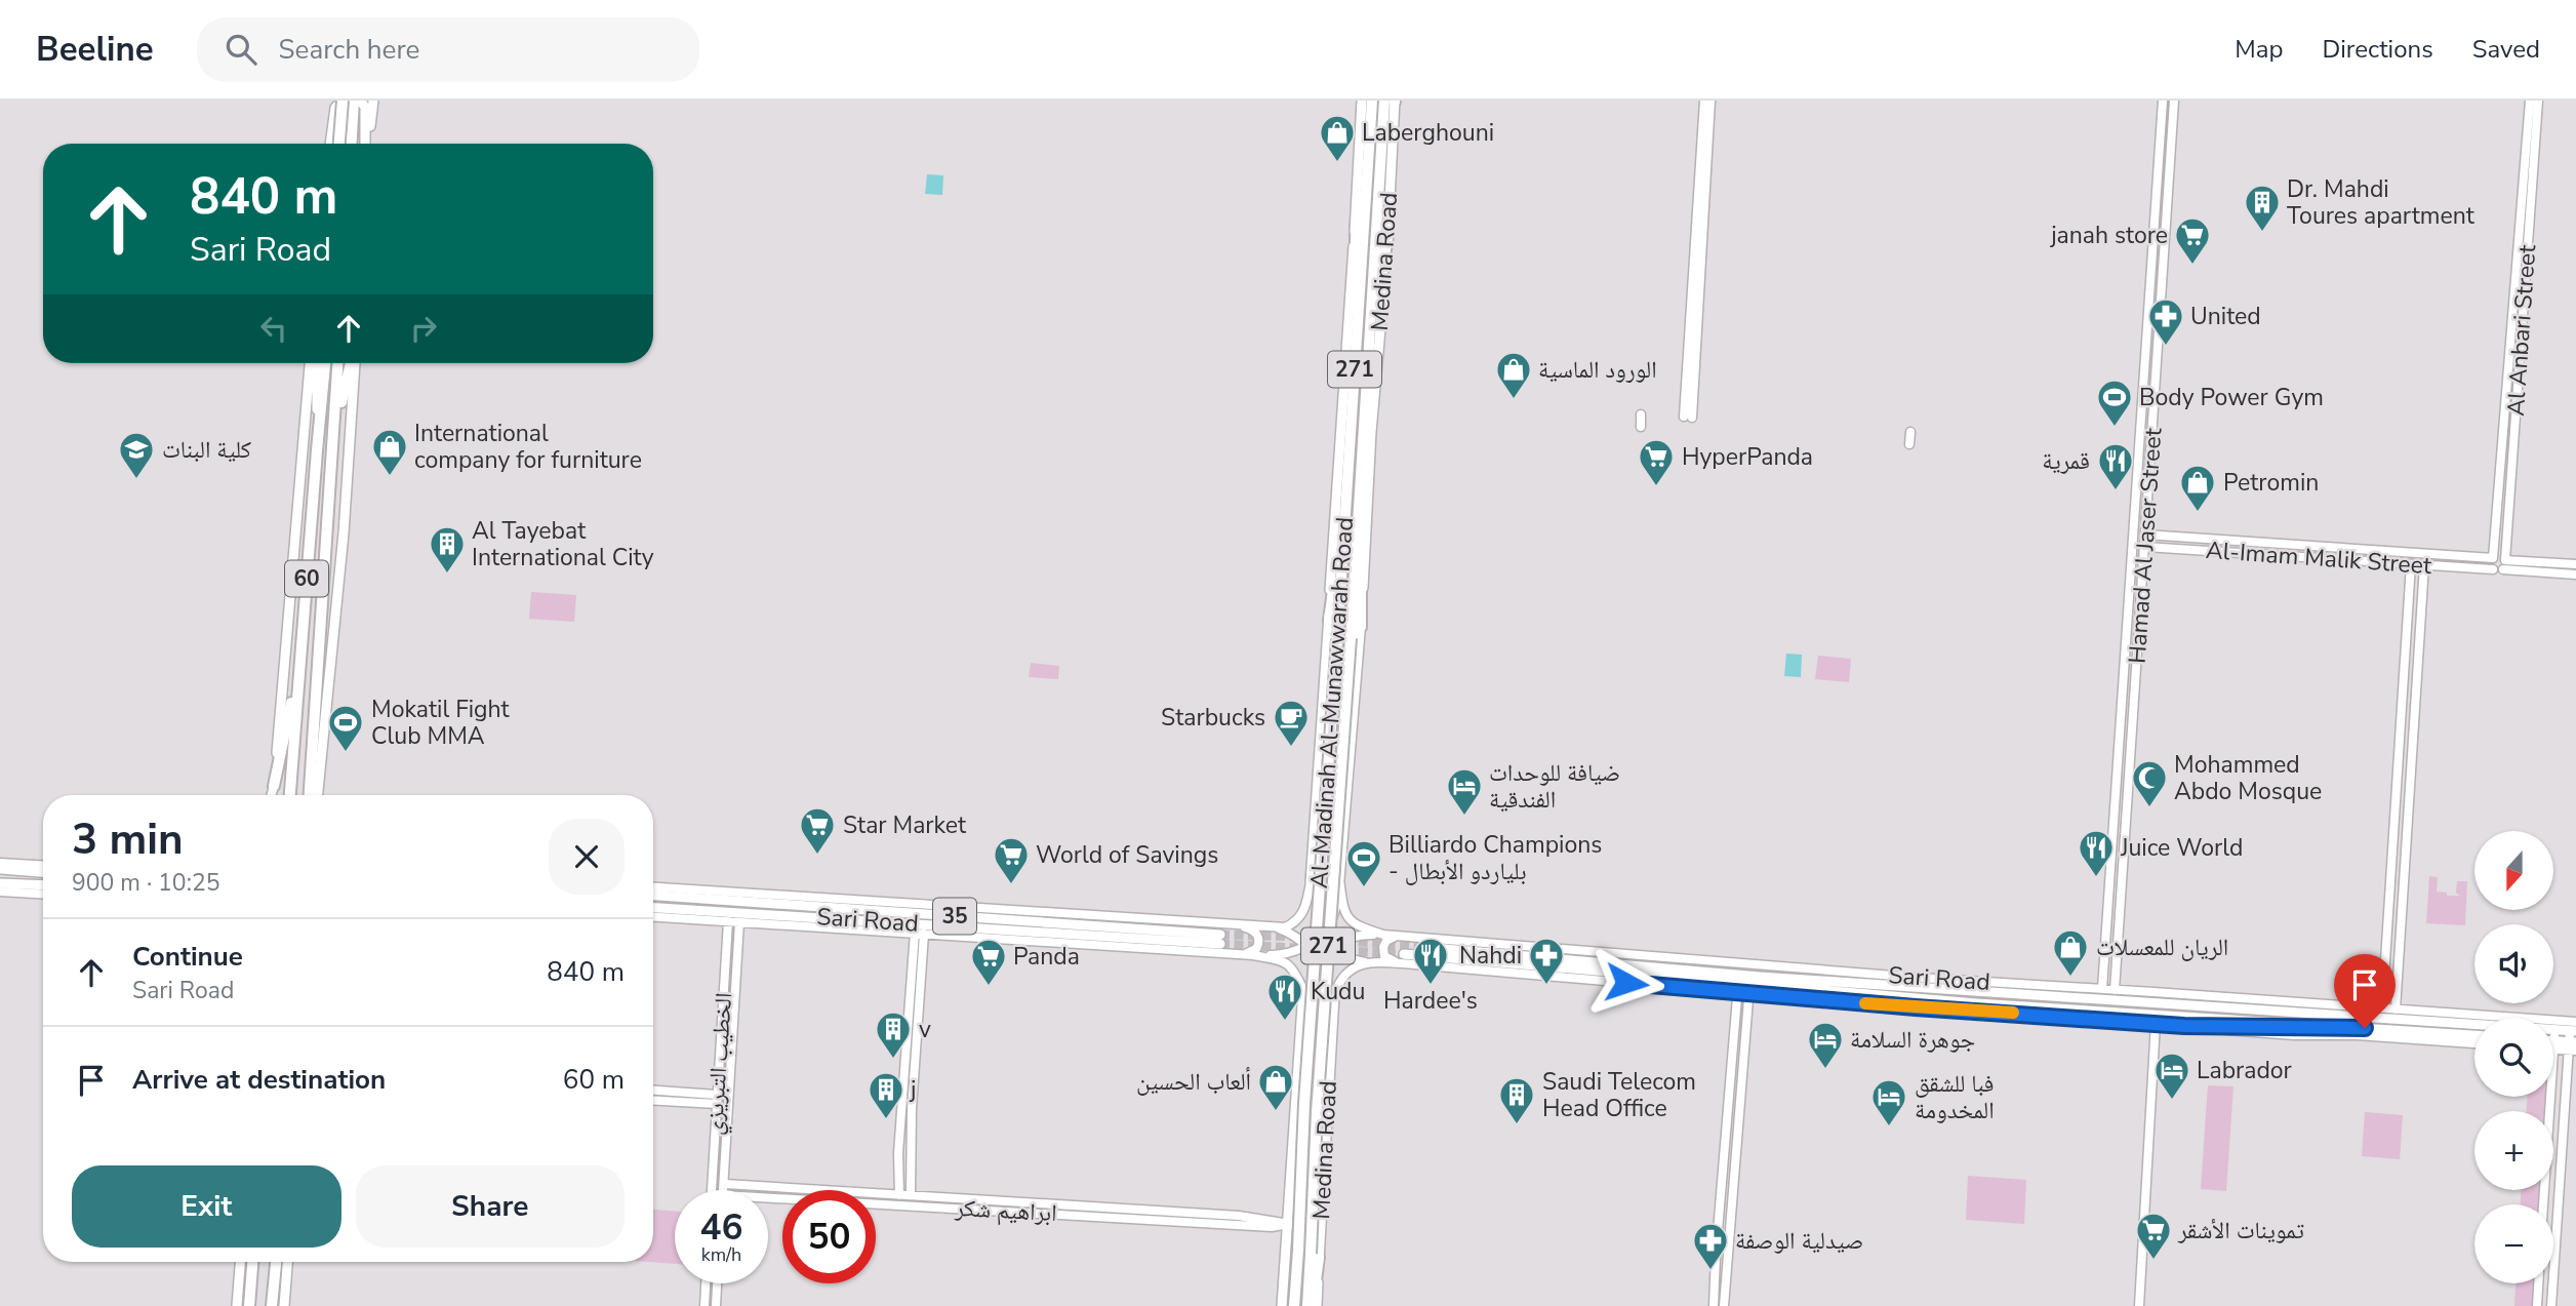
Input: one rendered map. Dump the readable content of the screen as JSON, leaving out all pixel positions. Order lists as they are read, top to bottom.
{
  "streets": {
    "highway": ["271", "60", "Al-Madinah Al-Munawwarah Road"],
    "main road": ["Medina Road", "35", "Sari Road"],
    "street": [
      "Al Anbari Street",
      "Hamad Al Jaser Street",
      "Al-Imam Malik Street",
      "الخطيب التبريزي",
      "ابراهيم شكر"
    ]
  },
  "crossings": [
    ["Medina Road", "Al-Madinah Al-Munawwarah Road"],
    ["Medina Road", "Sari Road"],
    ["Medina Road", "ابراهيم شكر"],
    ["Al Anbari Street", "Al-Imam Malik Street"],
    ["Hamad Al Jaser Street", "Al-Imam Malik Street"],
    ["Hamad Al Jaser Street", "Sari Road"]
  ],
  "places": {
    "shop": [
      "Laberghouni",
      "الورود الماسية",
      "International company for furniture",
      "Petromin",
      "الريان للمعسلات",
      "ألعاب الحسين"
    ],
    "building": [
      "Dr. Mahdi Toures apartment",
      "Al Tayebat International City",
      "v",
      "j",
      "Saudi Telecom Head Office"
    ],
    "supermarket": [
      "janah store",
      "HyperPanda",
      "Star Market",
      "World of Savings",
      "Panda",
      "تموينات الأشقر"
    ],
    "pharmacy": ["United", "Nahdi", "صيدلية الوصفة"],
    "sports": ["Body Power Gym", "Mokatil Fight Club MMA", "Billiardo Champions - بلياردو الأبطال"],
    "school or university": ["كلية البنات"],
    "restaurant": [
      "قمرية",
      "Juice World",
      "Hardee's",
      "Kudu"
    ],
    "cafe": ["Starbucks"],
    "mosque": ["Mohammed Abdo Mosque"],
    "hotel": [
      "ضيافة للوحدات الفندقية",
      "جوهرة السلامة",
      "Labrador",
      "فبا للشقق المخدومة"
    ]
  },
  "north": "bottom",
  "page": {
    "header": "Beeline",
    "search": "Search here",
    "nav": ["Map", "Directions", "Saved"],
    "turn": ["840 m", "Sari Road"],
    "heading": ["3 min", "900 m · 10:25"],
    "map_buttons": ["+", "−"],
    "list": [
      {
        "name": "Continue",
        "note": "Sari Road",
        "value": "840 m"
      },
      {
        "name": "Arrive at destination",
        "value": "60 m"
      }
    ],
    "buttons": ["Exit", "Share"],
    "speed": "46 km/h",
    "limit": "50"
  }
}
